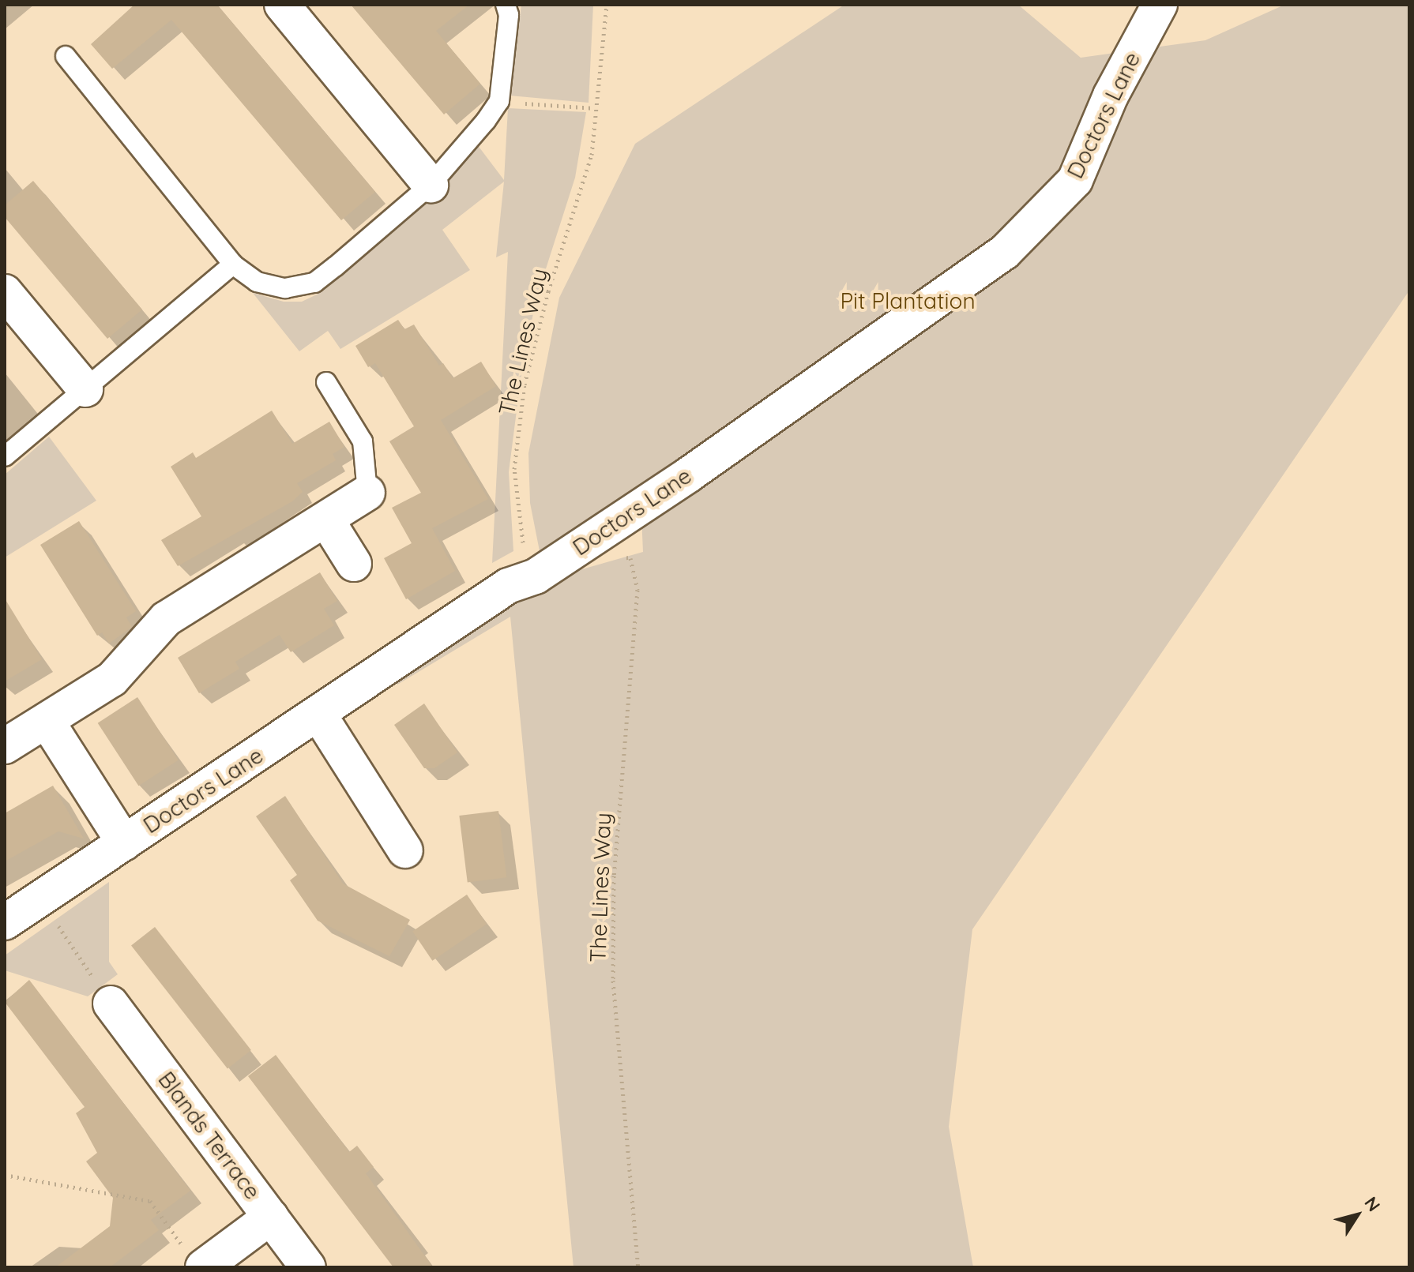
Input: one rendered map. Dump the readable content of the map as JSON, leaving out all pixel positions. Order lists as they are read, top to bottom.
{
  "streets": {
    "street": ["Doctors Lane", "Blands Terrace"],
    "path": ["The Lines Way"]
  },
  "crossings": [
    ["Doctors Lane", "The Lines Way"]
  ],
  "parks": ["Pit Plantation"],
  "north": "top right"
}
